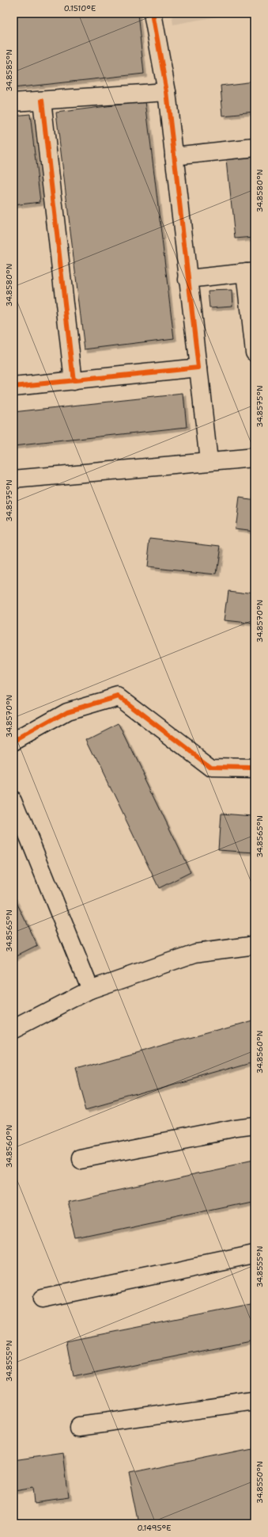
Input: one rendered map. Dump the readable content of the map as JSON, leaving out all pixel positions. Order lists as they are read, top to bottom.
{
  "coordinates": [
    "0.1510°E",
    "34.8585°N",
    "34.8580°N",
    "34.8575°N",
    "34.8570°N",
    "34.8565°N",
    "34.8560°N",
    "34.8555°N",
    "34.8550°N",
    "0.1495°E"
  ]
}
